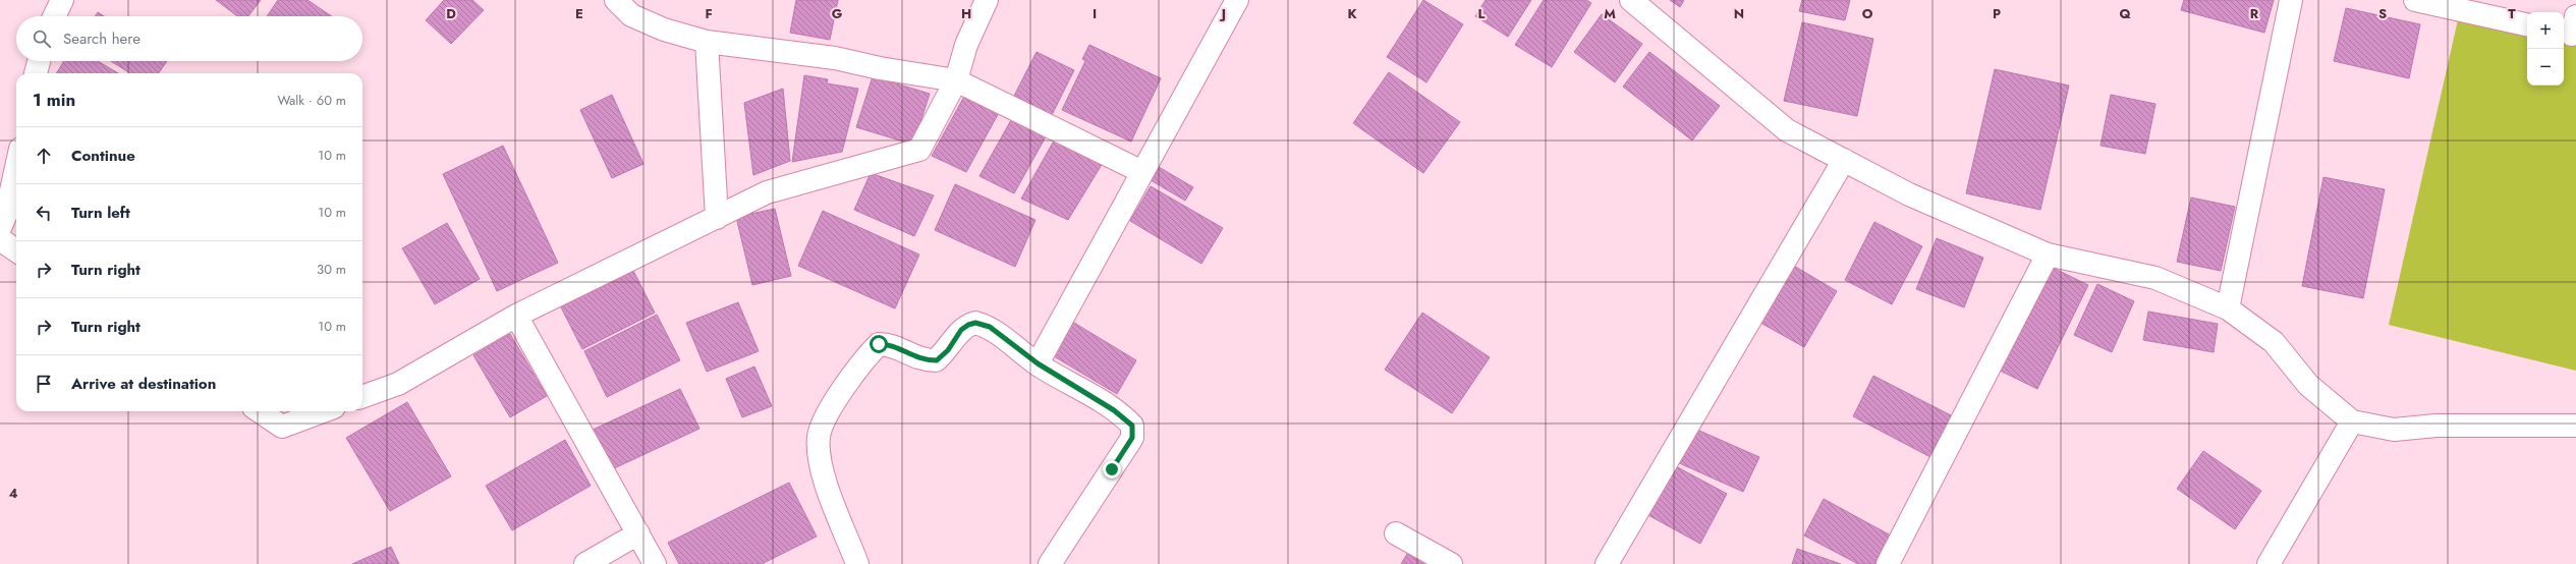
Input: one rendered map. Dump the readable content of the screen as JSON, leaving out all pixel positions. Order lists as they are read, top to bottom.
{
  "page": {
    "map_buttons": ["+", "−"],
    "search": "Search here",
    "heading": ["1 min", "Walk · 60 m"],
    "list": [
      ["Continue", "10 m"],
      ["Turn left", "10 m"],
      ["Turn right", "30 m"],
      ["Turn right", "10 m"],
      "Arrive at destination"
    ]
  },
  "grid": {
    "columns": [
      "D",
      "E",
      "F",
      "G",
      "H",
      "I",
      "J",
      "K",
      "L",
      "M",
      "N",
      "O",
      "P",
      "Q",
      "R",
      "S",
      "T"
    ],
    "rows": ["4"]
  }
}
